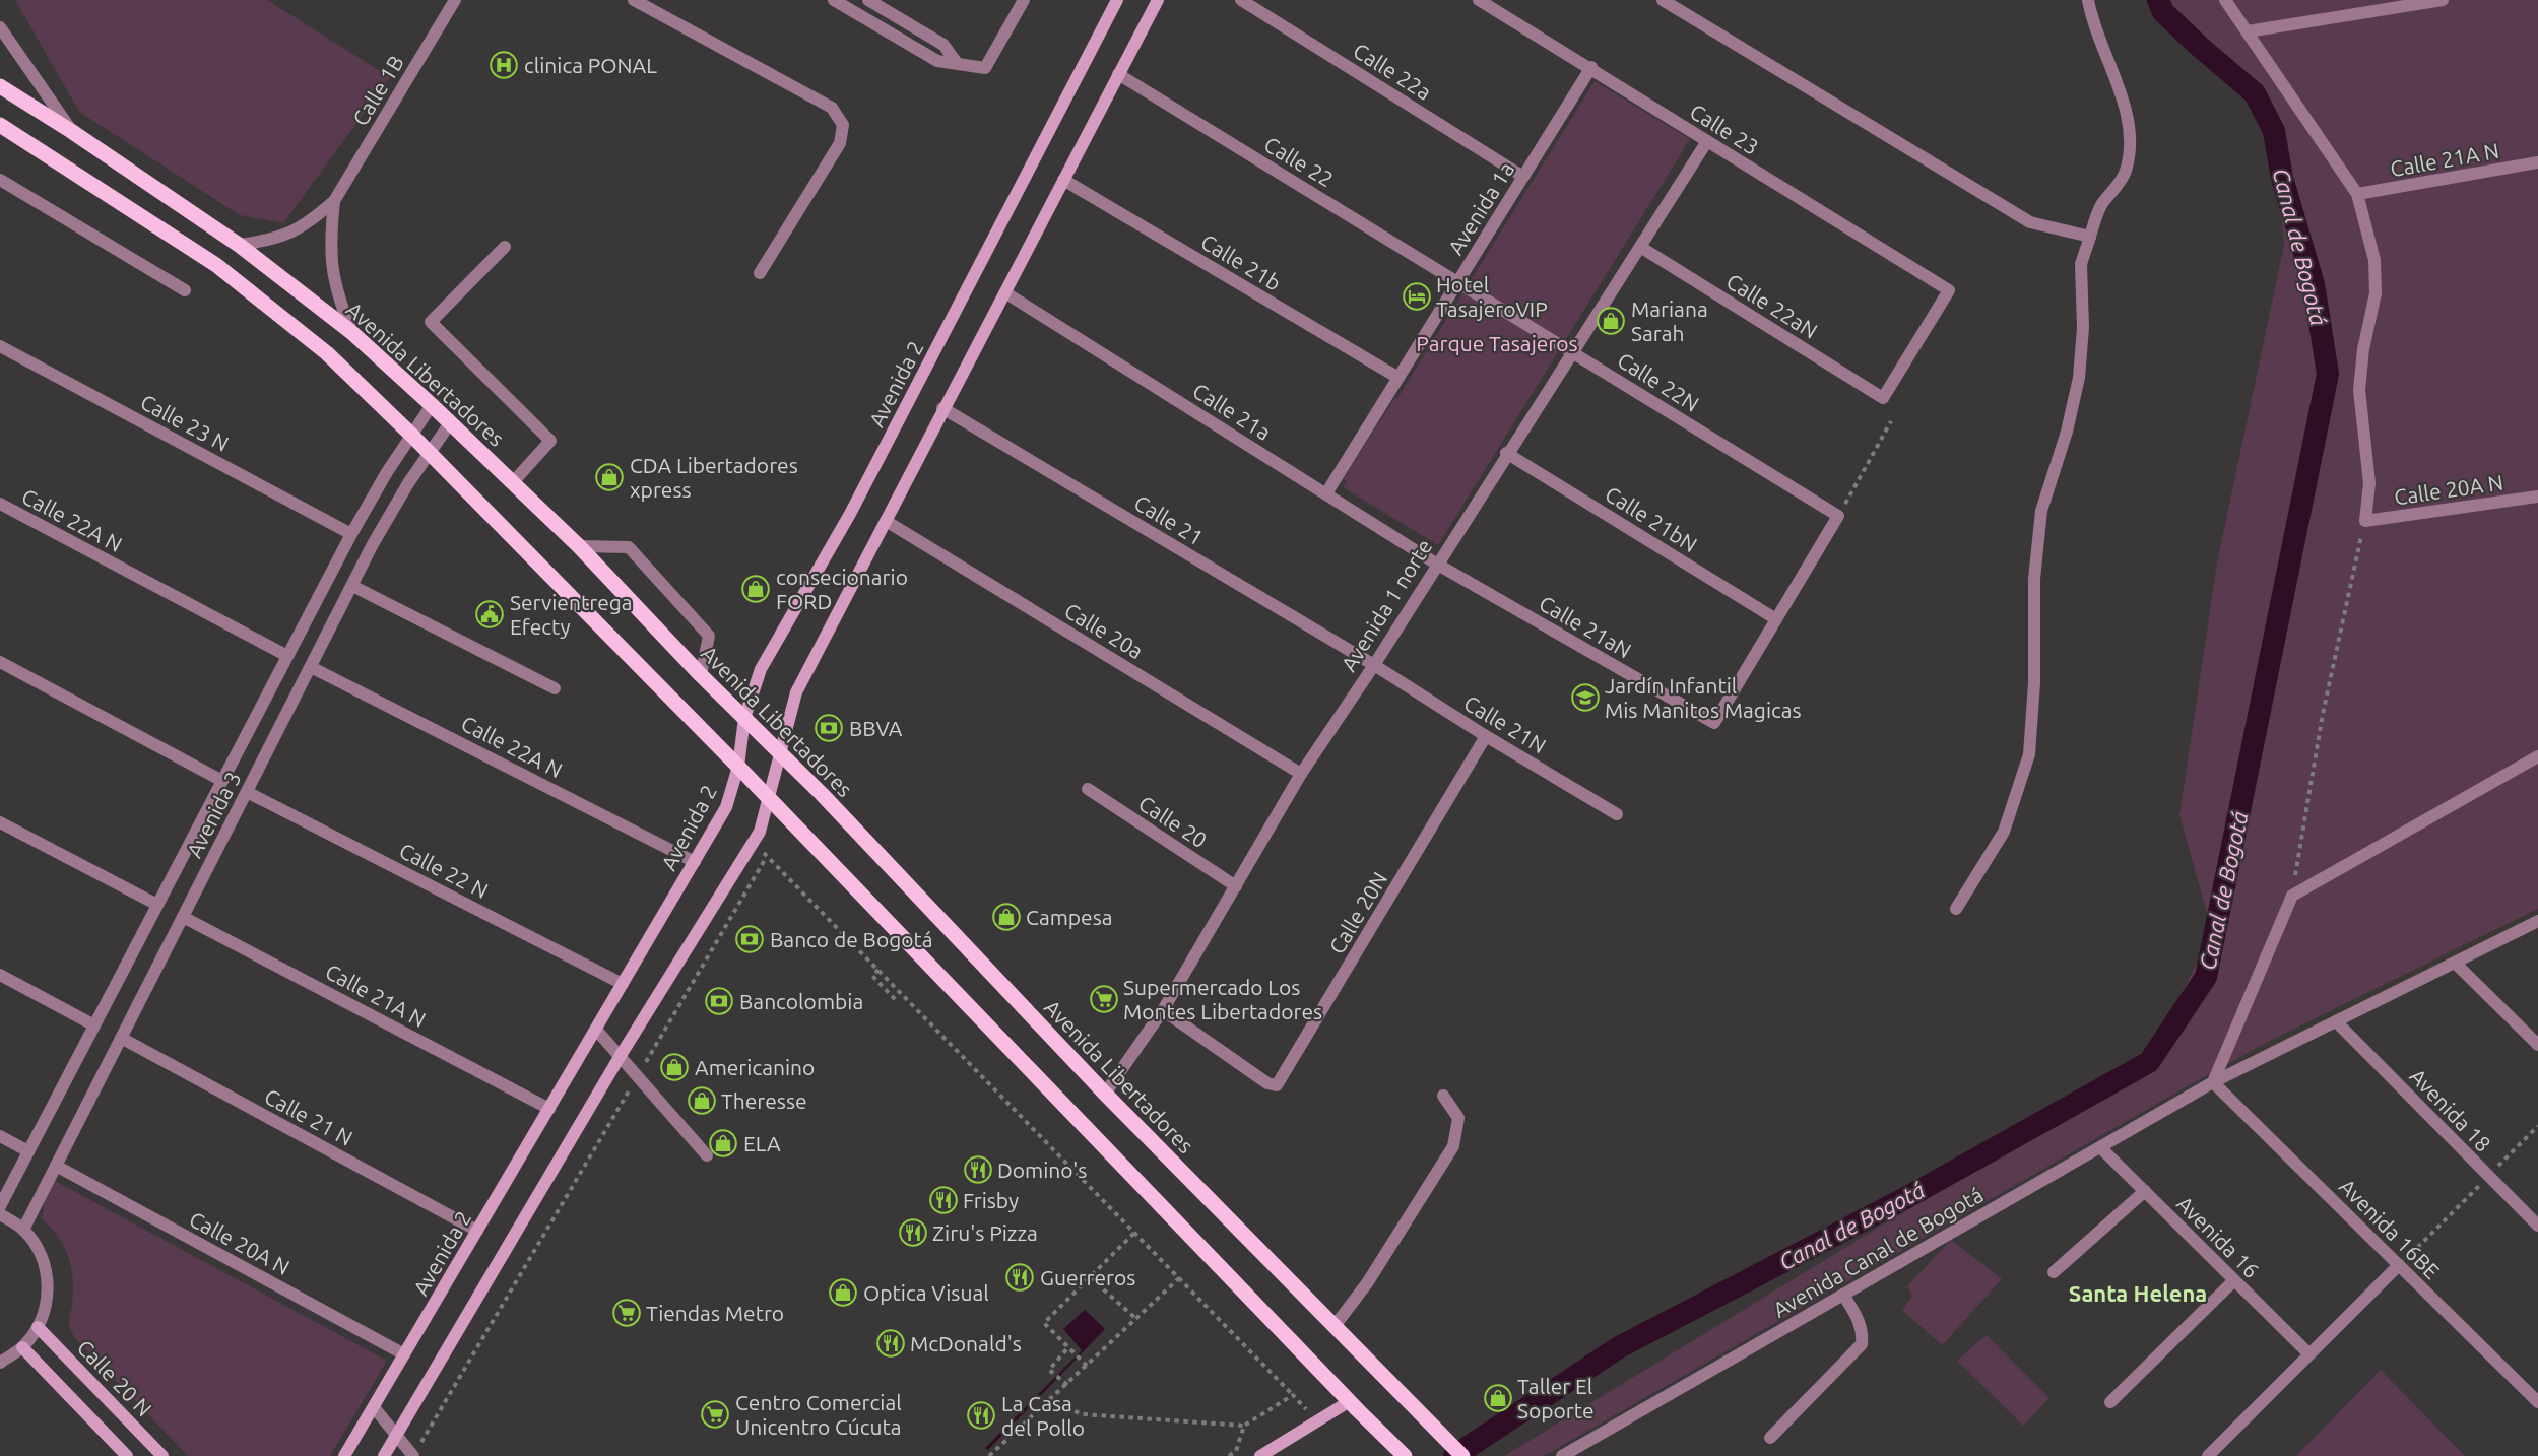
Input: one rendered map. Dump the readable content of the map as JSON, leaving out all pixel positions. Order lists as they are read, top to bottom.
{
  "streets": {
    "main road": ["Avenida Libertadores"],
    "street": [
      "Calle 22a",
      "Calle 1B",
      "Calle 23",
      "Calle 21A N",
      "Calle 22",
      "Avenida 1a",
      "Calle 21b",
      "Calle 22aN",
      "Calle 22N",
      "Avenida 2",
      "Calle 21a",
      "Calle 23 N",
      "Calle 20A N",
      "Calle 21bN",
      "Calle 22A N",
      "Calle 21",
      "Avenida 1 norte",
      "Calle 21aN",
      "Calle 20a",
      "Calle 21N",
      "Avenida 3",
      "Calle 20",
      "Calle 22 N",
      "Calle 20N",
      "Avenida 18",
      "Calle 21 N",
      "Avenida 16BE",
      "Avenida 16",
      "Avenida Canal de Bogotá",
      "Calle 20 N"
    ]
  },
  "crossings": [
    ["Calle 22a", "Avenida 1a"],
    ["Calle 1B", "Avenida Libertadores"],
    ["Calle 23", "Avenida 1a"],
    ["Calle 23", "Calle 22aN"],
    ["Calle 23", "Avenida 1 norte"],
    ["Calle 21A N", "Avenida 2"],
    ["Calle 21A N", "Avenida 3"],
    ["Calle 22", "Avenida 1a"],
    ["Calle 22", "Calle 22N"],
    ["Avenida 1a", "Calle 21b"],
    ["Avenida 1a", "Calle 22N"],
    ["Avenida 1a", "Calle 21a"],
    ["Calle 22aN", "Avenida 1 norte"],
    ["Avenida Libertadores", "Avenida 2"],
    ["Avenida Libertadores", "Avenida 1 norte"],
    ["Avenida Libertadores", "Avenida 3"],
    ["Calle 22N", "Avenida 1 norte"],
    ["Avenida 2", "Calle 20A N"],
    ["Avenida 2", "Calle 22A N"],
    ["Avenida 2", "Calle 22 N"],
    ["Avenida 2", "Calle 21 N"],
    ["Calle 21a", "Avenida 1 norte"],
    ["Calle 21a", "Calle 21aN"],
    ["Calle 23 N", "Avenida 3"],
    ["Calle 20A N", "Avenida 3"],
    ["Calle 21bN", "Avenida 1 norte"],
    ["Calle 21bN", "Calle 21aN"],
    ["Calle 22A N", "Avenida 3"],
    ["Calle 21", "Avenida 1 norte"],
    ["Calle 21", "Calle 21N"],
    ["Avenida 1 norte", "Calle 21aN"],
    ["Avenida 1 norte", "Calle 20a"],
    ["Avenida 1 norte", "Calle 21N"],
    ["Avenida 1 norte", "Calle 20"],
    ["Avenida 1 norte", "Calle 20N"],
    ["Calle 21N", "Calle 20N"],
    ["Avenida 3", "Calle 22 N"],
    ["Avenida 3", "Calle 21 N"],
    ["Avenida 18", "Avenida Canal de Bogotá"],
    ["Avenida 16BE", "Avenida Canal de Bogotá"],
    ["Avenida 16", "Avenida Canal de Bogotá"]
  ],
  "districts": ["Santa Helena"],
  "water": ["Canal de Bogotá"],
  "parks": ["Parque Tasajeros"],
  "places": {
    "hospital": ["clinica PONAL"],
    "hotel": ["Hotel TasajeroVIP"],
    "shop": [
      "Mariana Sarah",
      "CDA Libertadores xpress",
      "consecionario FORD",
      "Campesa",
      "Americanino",
      "Theresse",
      "ELA",
      "Optica Visual",
      "Taller El Soporte"
    ],
    "public building": ["Servientrega Efecty"],
    "school or university": ["Jardín Infantil Mis Manitos Magicas"],
    "bank": ["BBVA", "Banco de Bogotá", "Bancolombia"],
    "supermarket": ["Supermercado Los Montes Libertadores", "Tiendas Metro", "Centro Comercial Unicentro Cúcuta"],
    "restaurant": [
      "Domino's",
      "Frisby",
      "Ziru's Pizza",
      "Guerreros",
      "McDonald's",
      "La Casa del Pollo"
    ]
  }
}
